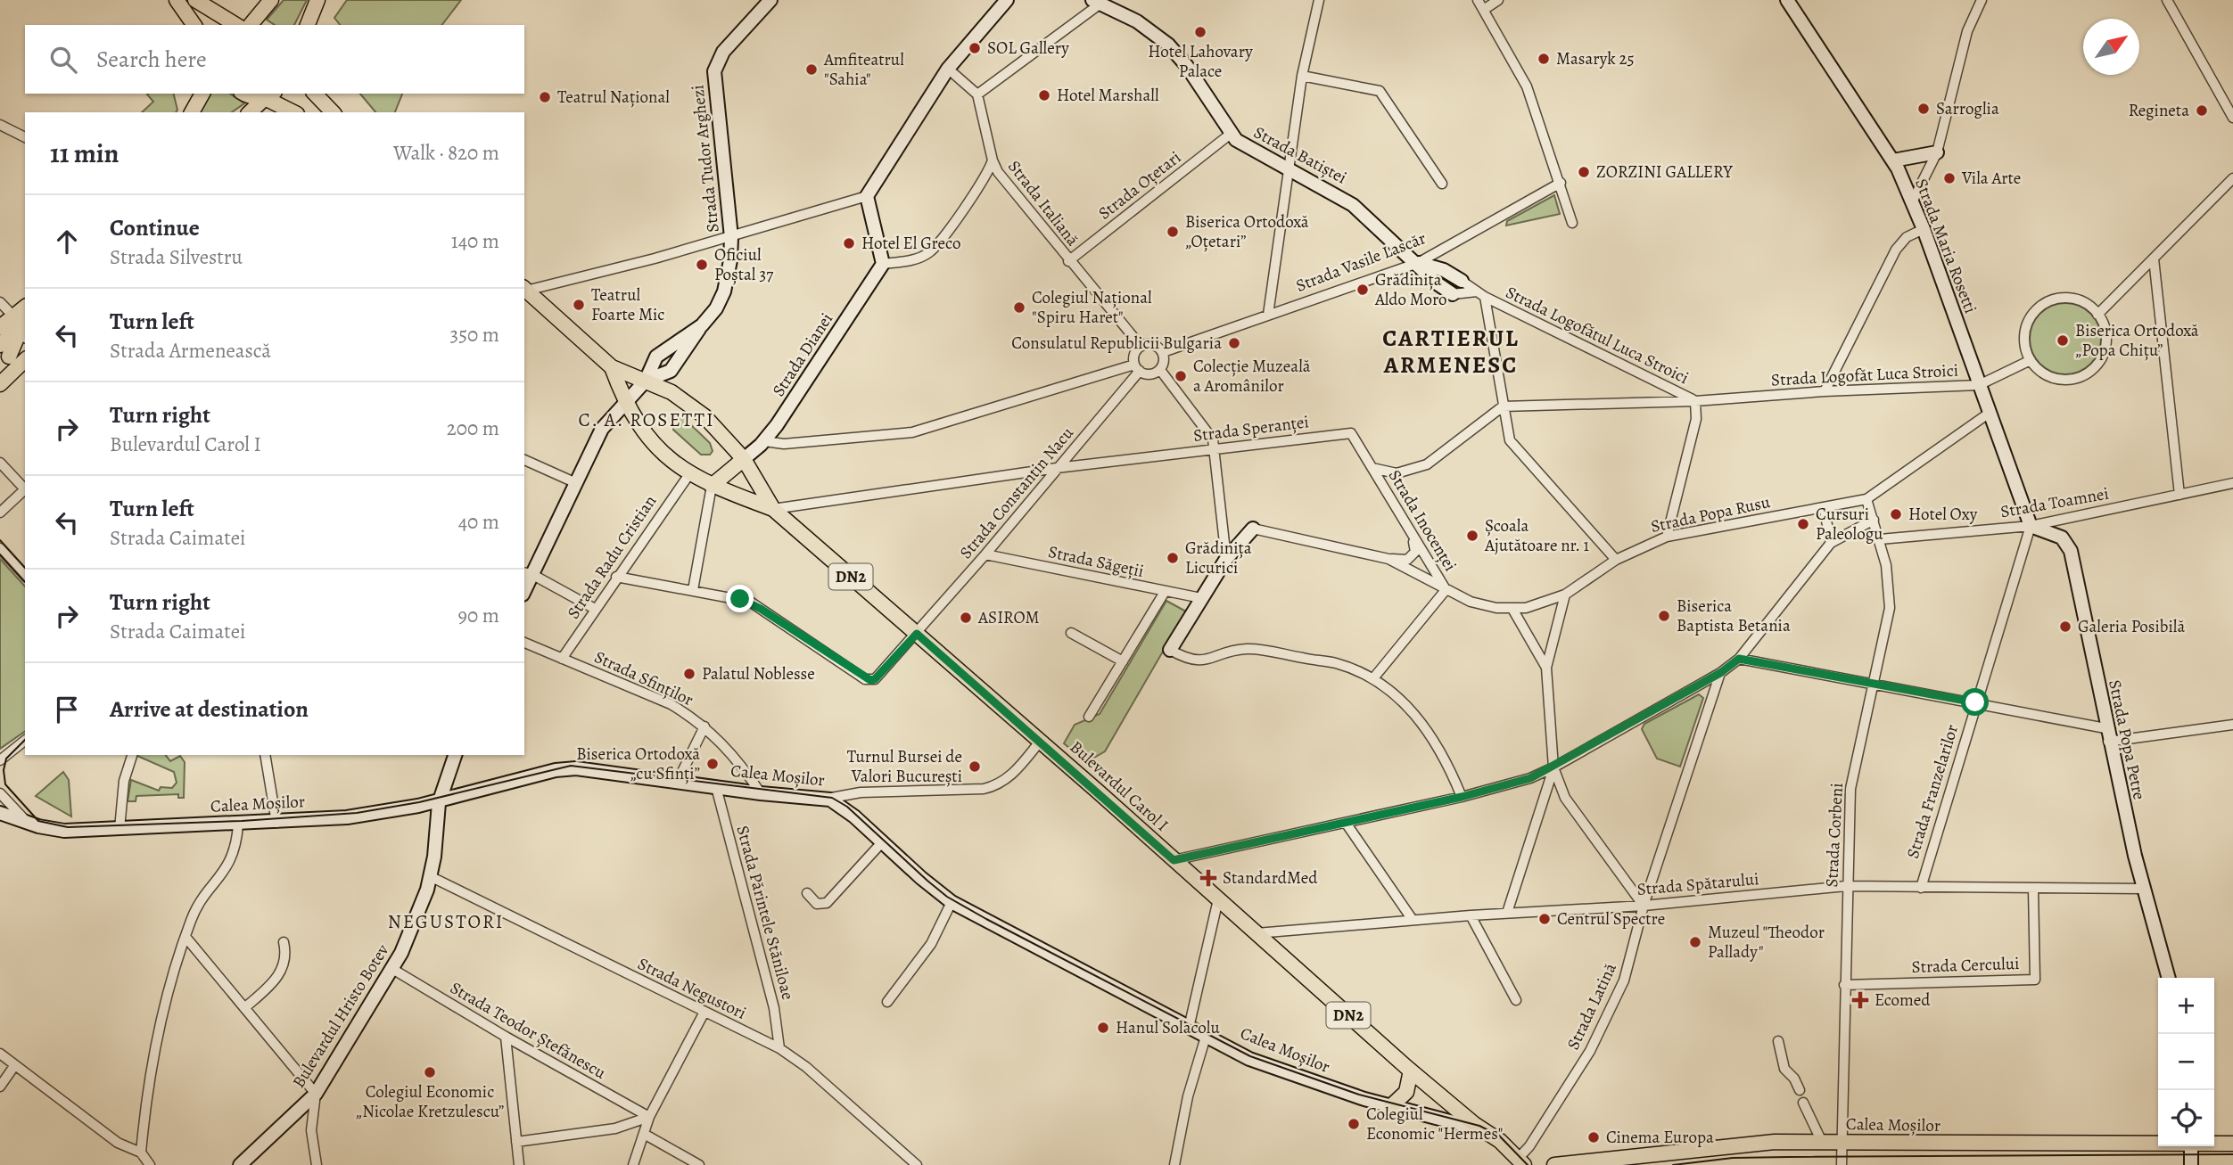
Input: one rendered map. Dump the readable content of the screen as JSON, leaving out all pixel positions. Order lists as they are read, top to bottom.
{
  "streets": {
    "main road": ["DN2", "Calea Moșilor", "Bulevardul Carol I"],
    "street": [
      "Strada Batiștei",
      "Strada Tudor Arghezi",
      "Strada Oțetari",
      "Strada Italiană",
      "Strada Maria Rosetti",
      "Strada Vasile Lascăr",
      "Strada Logofătul Luca Stroici",
      "Strada Dianei",
      "Strada Logofăt Luca Stroici",
      "Strada Speranței",
      "Strada Constantin Nacu",
      "Strada Toamnei",
      "Strada Popa Rusu",
      "Strada Inocenței",
      "Strada Radu Cristian",
      "Strada Săgeții",
      "Strada Sfinților",
      "Strada Popa Petre",
      "Strada Franzelarilor",
      "Strada Corbeni",
      "Strada Spătarului",
      "Strada Părintele Stăniloae",
      "Strada Cercului",
      "Strada Negustori",
      "Strada Latină",
      "Bulevardul Hristo Botev",
      "Strada Teodor Ștefănescu"
    ]
  },
  "crossings": [
    ["Strada Batiștei", "Strada Oțetari"],
    ["Strada Batiștei", "Strada Vasile Lascăr"],
    ["Strada Tudor Arghezi", "DN2"],
    ["Strada Oțetari", "Strada Italiană"],
    ["Strada Italiană", "Strada Vasile Lascăr"],
    ["Strada Italiană", "Strada Constantin Nacu"],
    ["Strada Maria Rosetti", "Strada Logofăt Luca Stroici"],
    ["Strada Maria Rosetti", "Strada Toamnei"],
    ["Strada Maria Rosetti", "Strada Popa Petre"],
    ["Strada Maria Rosetti", "Strada Franzelarilor"],
    ["Strada Vasile Lascăr", "Strada Constantin Nacu"],
    ["Strada Logofătul Luca Stroici", "Strada Logofăt Luca Stroici"],
    ["Strada Dianei", "DN2"],
    ["Strada Speranței", "Strada Constantin Nacu"],
    ["Strada Speranței", "Strada Inocenței"],
    ["Strada Speranței", "DN2"],
    ["Strada Speranței", "Bulevardul Carol I"],
    ["Strada Constantin Nacu", "Strada Săgeții"],
    ["Strada Constantin Nacu", "Bulevardul Carol I"],
    ["Strada Toamnei", "Strada Popa Petre"],
    ["Strada Toamnei", "Strada Franzelarilor"],
    ["Strada Toamnei", "Strada Corbeni"],
    ["Strada Popa Rusu", "Strada Inocenței"],
    ["Strada Popa Rusu", "Strada Corbeni"],
    ["Strada Radu Cristian", "DN2"],
    ["Strada Radu Cristian", "Strada Sfinților"],
    ["DN2", "Bulevardul Carol I"],
    ["Strada Sfinților", "Calea Moșilor"],
    ["Strada Popa Petre", "Strada Franzelarilor"],
    ["Strada Popa Petre", "Strada Spătarului"],
    ["Calea Moșilor", "Bulevardul Carol I"],
    ["Calea Moșilor", "Strada Corbeni"],
    ["Calea Moșilor", "Strada Părintele Stăniloae"],
    ["Calea Moșilor", "Bulevardul Hristo Botev"],
    ["Bulevardul Carol I", "Strada Spătarului"],
    ["Bulevardul Carol I", "Strada Latină"],
    ["Strada Franzelarilor", "Strada Spătarului"],
    ["Strada Corbeni", "Strada Spătarului"],
    ["Strada Corbeni", "Strada Cercului"],
    ["Strada Spătarului", "Strada Cercului"],
    ["Strada Spătarului", "Strada Latină"],
    ["Strada Părintele Stăniloae", "Strada Negustori"],
    ["Strada Negustori", "Bulevardul Hristo Botev"],
    ["Bulevardul Hristo Botev", "Strada Teodor Ștefănescu"]
  ],
  "districts": ["CARTIERUL ARMENESC", "C. A. ROSETTI", "NEGUSTORI"],
  "places": {
    "other": [
      "Hotel Lahovary Palace",
      "SOL Gallery",
      "Masaryk 25",
      "Amfiteatrul \"Sahia\"",
      "Hotel Marshall",
      "Teatrul Național",
      "Sarroglia",
      "Regineta",
      "ZORZINI GALLERY",
      "Vila Arte",
      "Biserica Ortodoxă „Oțetari”",
      "Hotel El Greco",
      "Oficiul Poștal 37",
      "Grădinița Aldo Moro",
      "Teatrul Foarte Mic",
      "Colegiul Național \"Spiru Haret\"",
      "Biserica Ortodoxă „Popa Chițu”",
      "Consulatul Republicii Bulgaria",
      "Colecție Muzeală a Aromânilor",
      "Hotel Oxy",
      "Cursuri Paleologu",
      "Școala Ajutătoare nr. 1",
      "Grădinița Licurici",
      "Biserica Baptista Betania",
      "ASIROM",
      "Galeria Posibilă",
      "Palatul Noblesse",
      "Biserica Ortodoxă „cu Sfinți”",
      "Turnul Bursei de Valori București",
      "Centrul Spectre",
      "Muzeul \"Theodor Pallady\"",
      "Hanul Solacolu",
      "Colegiul Economic „Nicolae Kretzulescu”",
      "Colegiul Economic \"Hermes\"",
      "Cinema Europa"
    ],
    "health": ["StandardMed", "Ecomed"]
  },
  "north": "top right",
  "page": {
    "search": "Search here",
    "heading": ["11 min", "Walk · 820 m"],
    "list": [
      ["Continue", "Strada Silvestru", "140 m"],
      ["Turn left", "Strada Armenească", "350 m"],
      ["Turn right", "Bulevardul Carol I", "200 m"],
      ["Turn left", "Strada Caimatei", "40 m"],
      ["Turn right", "Strada Caimatei", "90 m"],
      "Arrive at destination"
    ],
    "map_buttons": ["+", "−"]
  }
}
